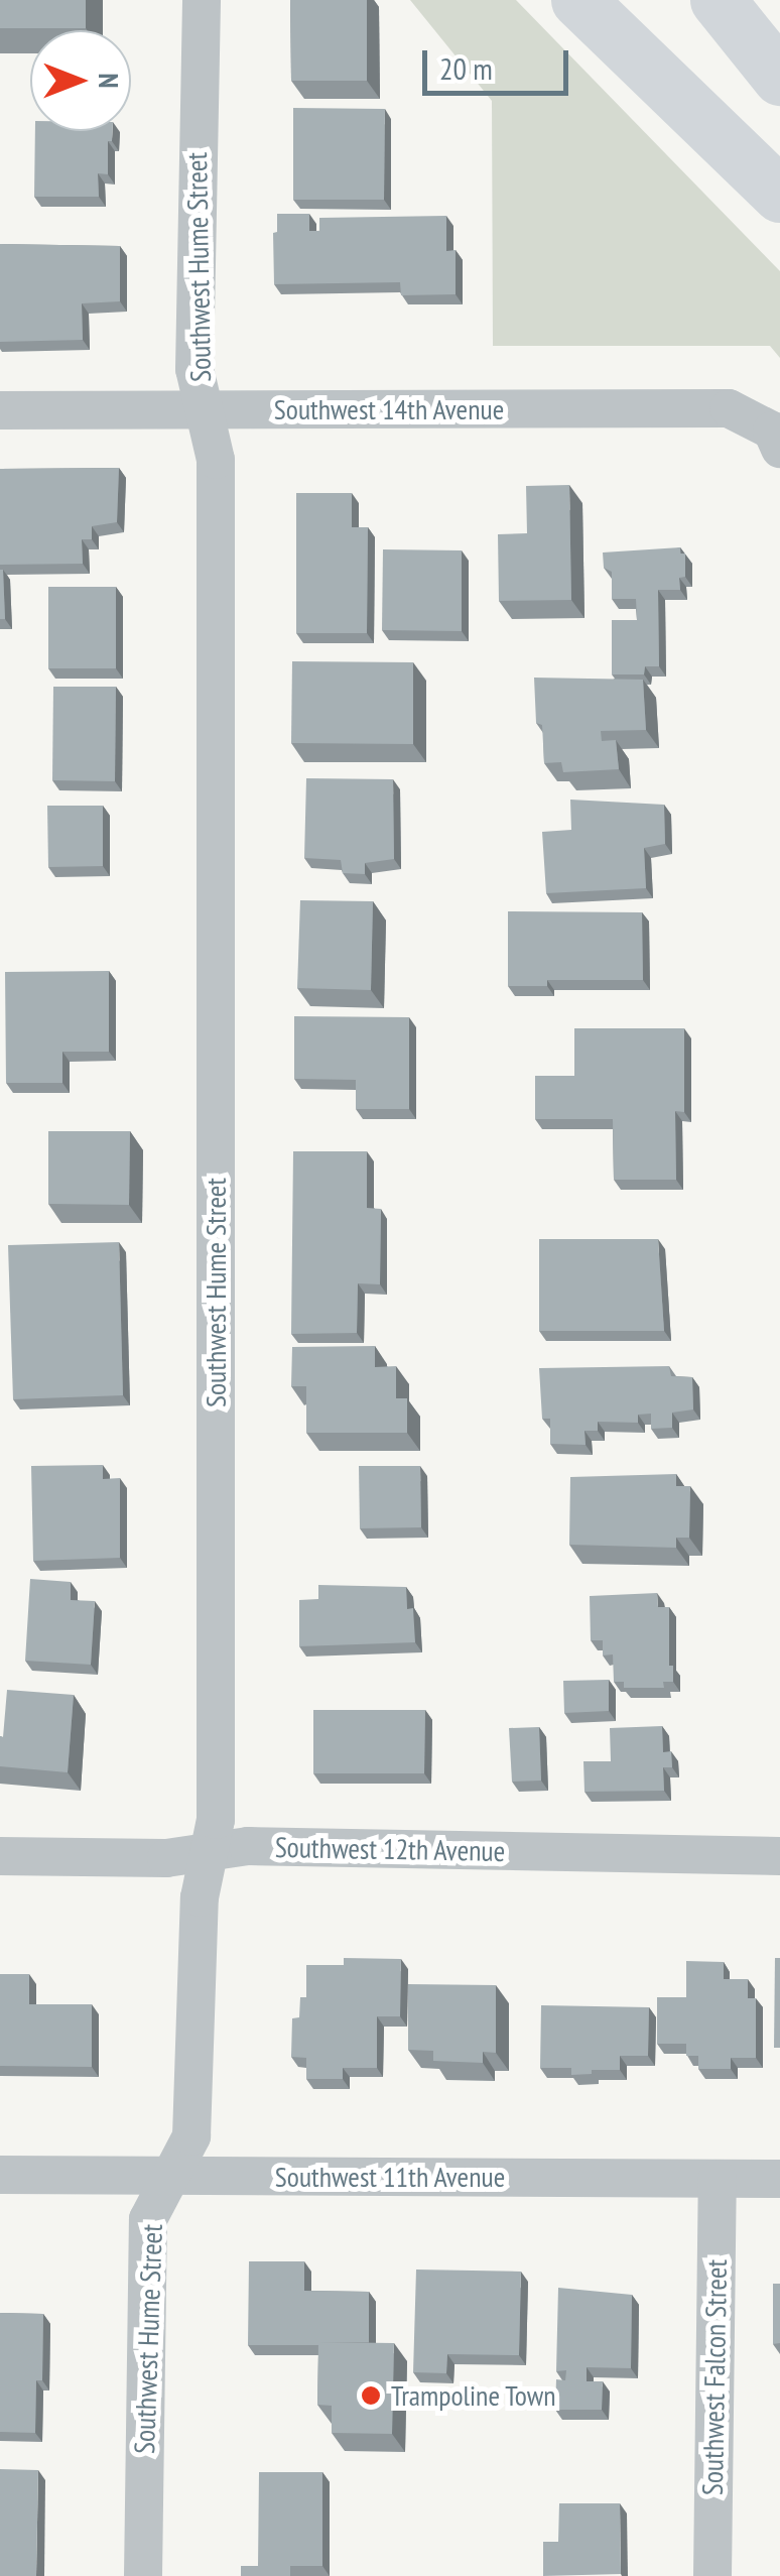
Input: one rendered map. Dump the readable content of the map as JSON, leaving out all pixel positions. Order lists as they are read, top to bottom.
{
  "streets": {
    "street": [
      "Southwest Hume Street",
      "Southwest 14th Avenue",
      "Southwest 12th Avenue",
      "Southwest 11th Avenue",
      "Southwest Falcon Street"
    ]
  },
  "crossings": [
    ["Southwest Hume Street", "Southwest 14th Avenue"],
    ["Southwest Hume Street", "Southwest 12th Avenue"],
    ["Southwest Hume Street", "Southwest 11th Avenue"],
    ["Southwest 11th Avenue", "Southwest Falcon Street"]
  ],
  "places": ["Trampoline Town"],
  "scale_bar": "20 m",
  "north": "right"
}
